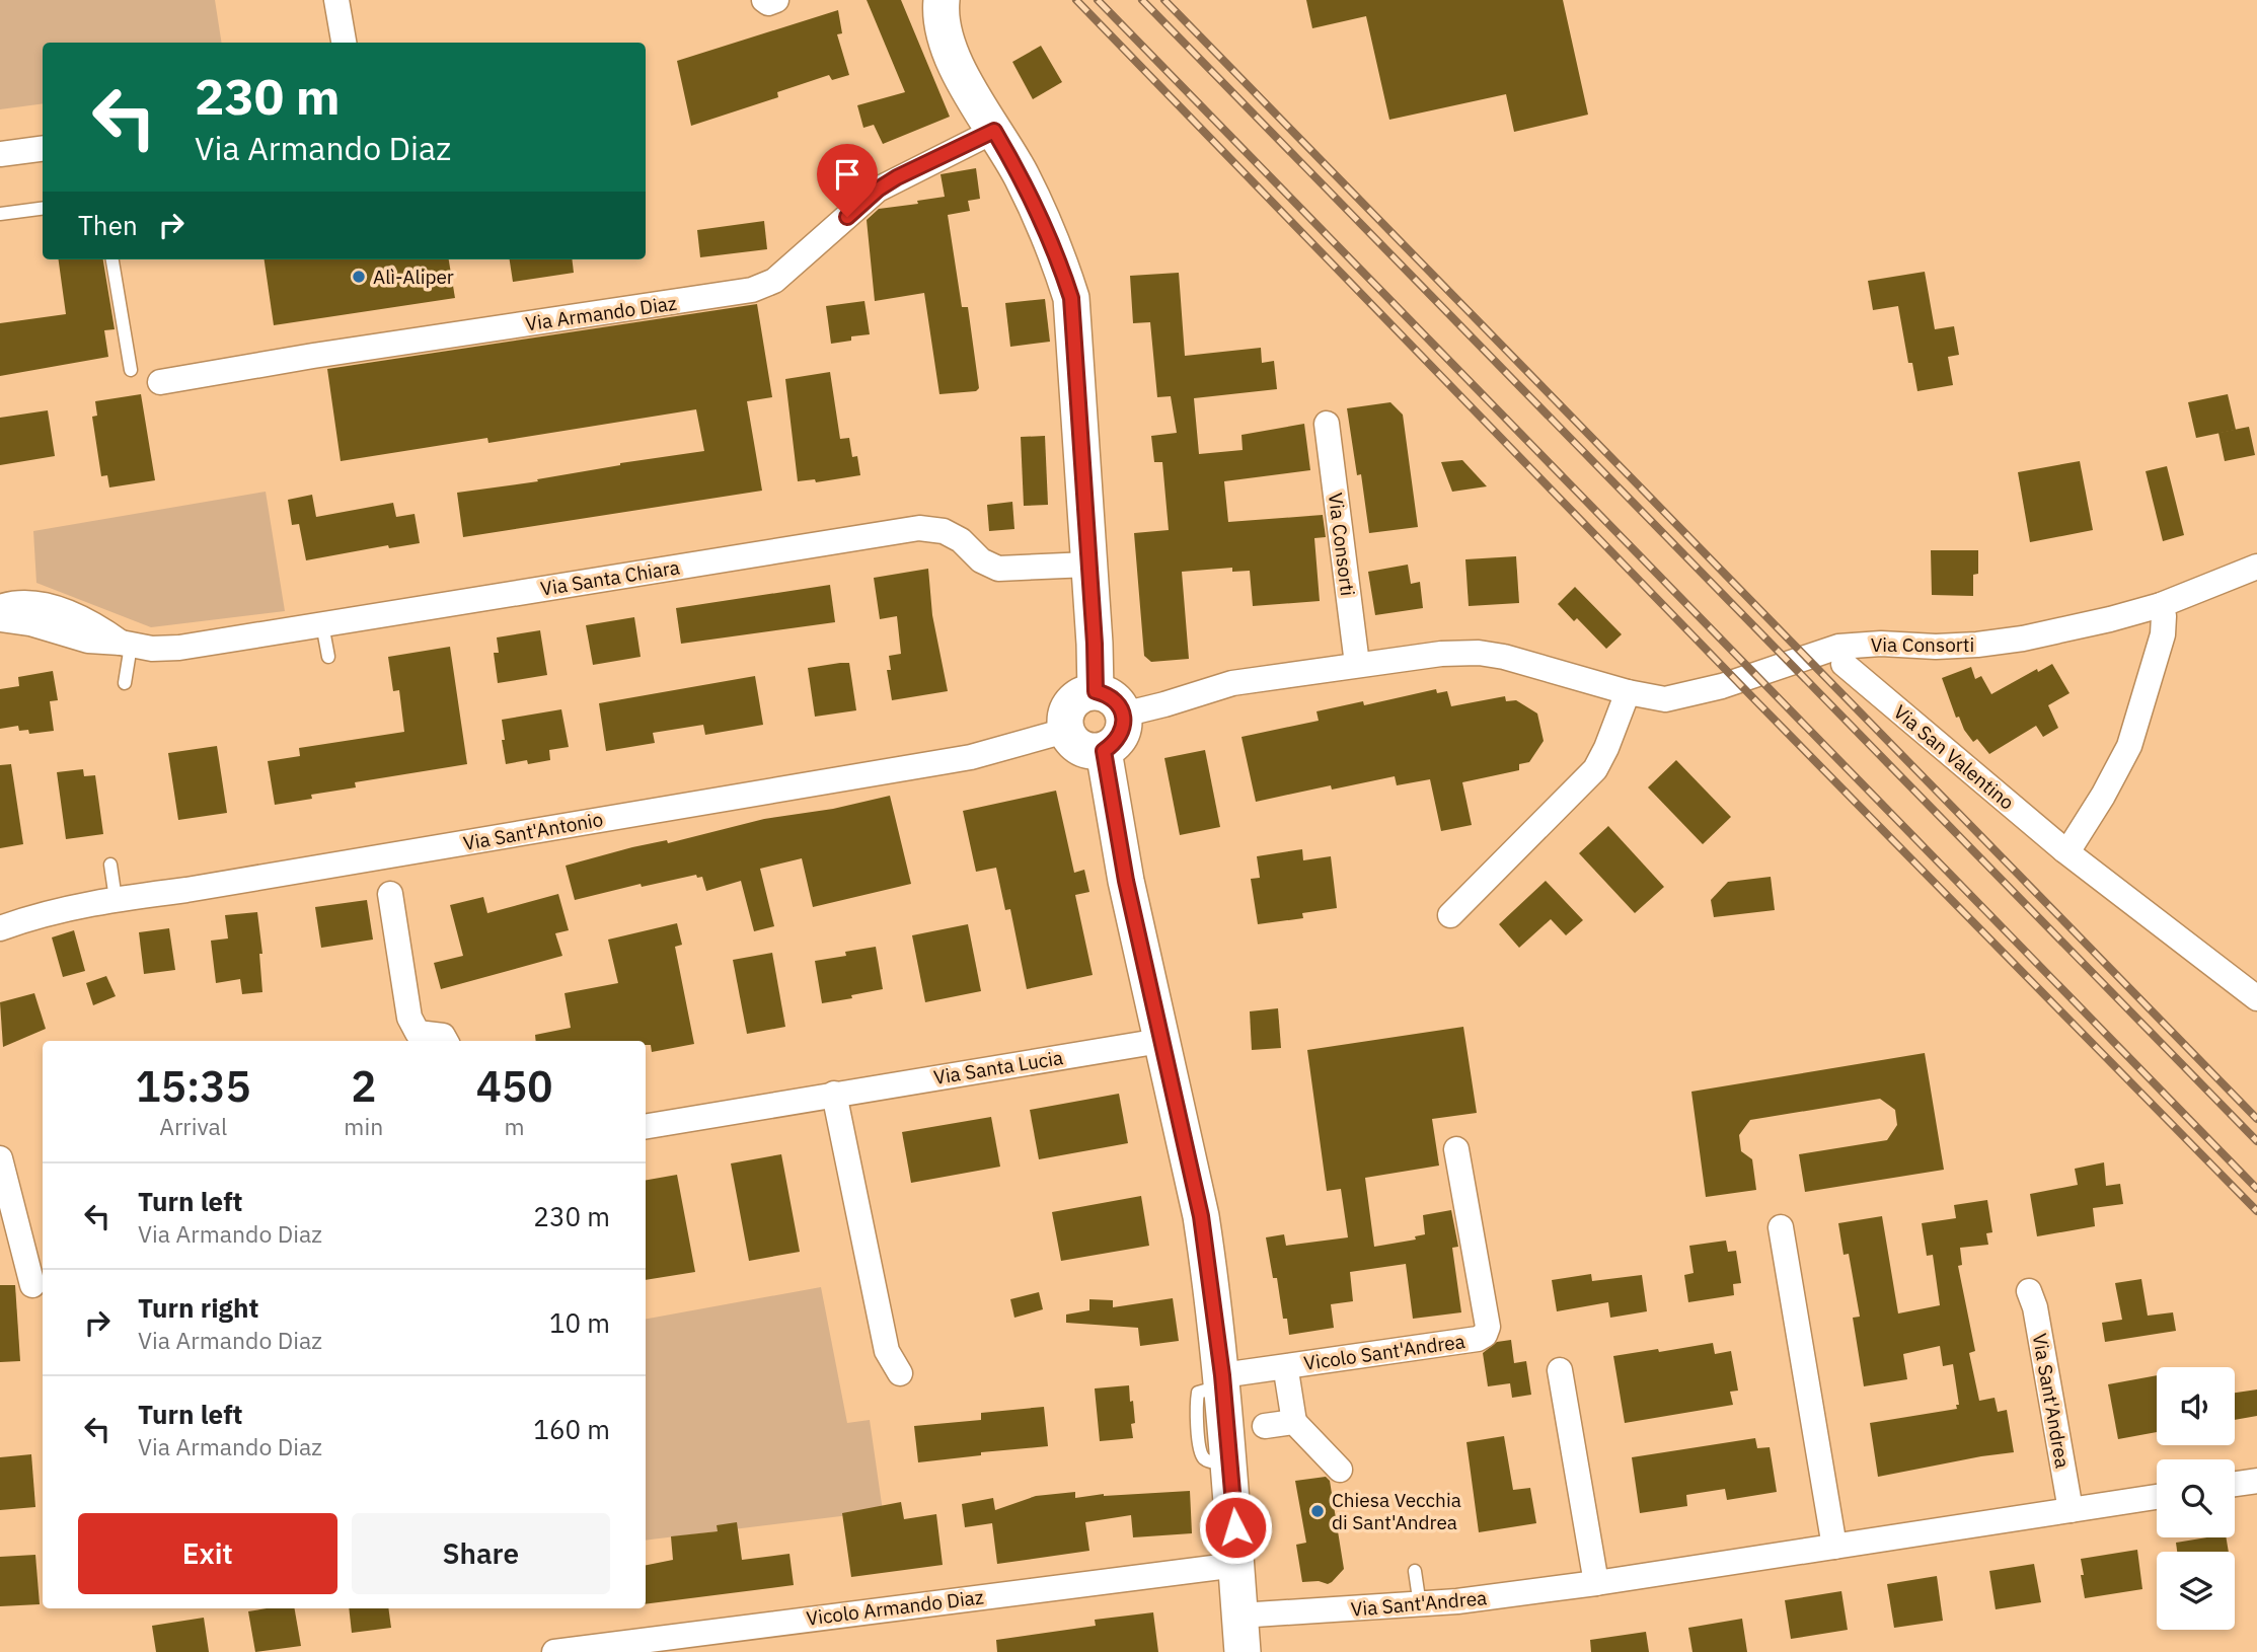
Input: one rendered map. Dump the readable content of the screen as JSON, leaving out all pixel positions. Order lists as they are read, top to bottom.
{
  "streets": {
    "street": [
      "Via Armando Diaz",
      "Via Consorti",
      "Via Santa Chiara",
      "Via San Valentino",
      "Via Sant'Antonio",
      "Via Santa Lucia",
      "Vicolo Sant'Andrea",
      "Via Sant'Andrea",
      "Vicolo Armando Diaz"
    ]
  },
  "crossings": [
    ["Via Consorti", "Via Sant'Antonio"]
  ],
  "places": ["Alì-Aliper", "Chiesa Vecchia di Sant'Andrea"],
  "page": {
    "turn": ["230 m", "Via Armando Diaz"],
    "then": "Then",
    "eta": [
      "15:35",
      "Arrival",
      "2",
      "min",
      "450",
      "m"
    ],
    "list": [
      {
        "name": "Turn left",
        "note": "Via Armando Diaz",
        "value": "230 m"
      },
      {
        "name": "Turn right",
        "note": "Via Armando Diaz",
        "value": "10 m"
      },
      {
        "name": "Turn left",
        "note": "Via Armando Diaz",
        "value": "160 m"
      }
    ],
    "buttons": ["Exit", "Share"]
  }
}
